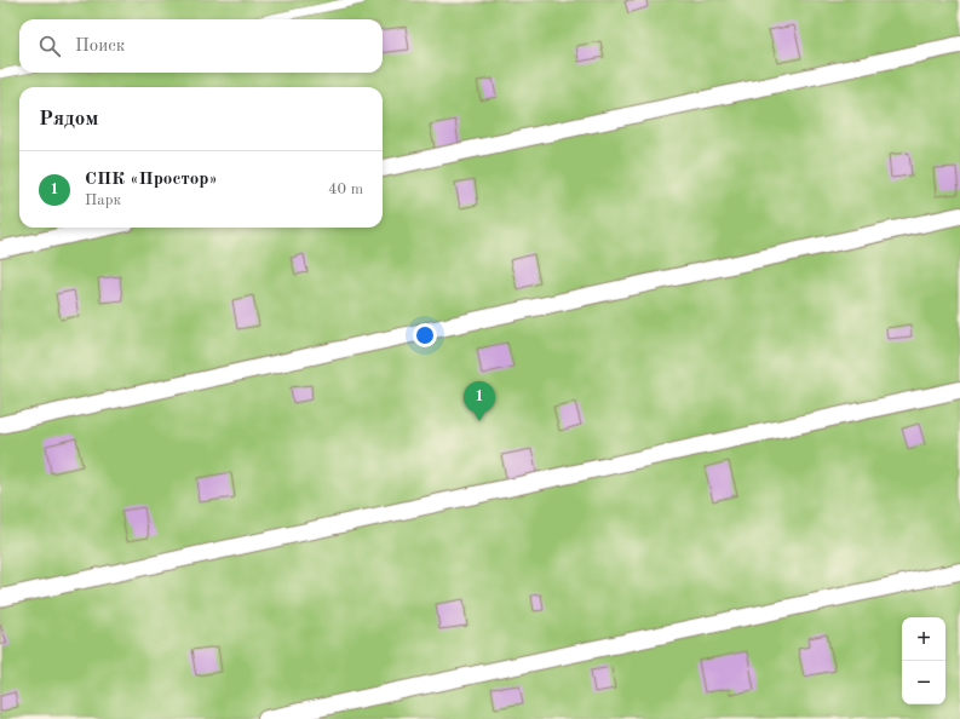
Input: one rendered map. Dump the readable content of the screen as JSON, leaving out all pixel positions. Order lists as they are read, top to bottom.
{
  "page": {
    "search": "Поиск",
    "heading": "Рядом",
    "list": [
      {
        "mark": "1",
        "name": "СПК «Простор»",
        "note": "Парк",
        "value": "40 m"
      }
    ],
    "pins": "1",
    "map_buttons": ["+", "−"]
  }
}
